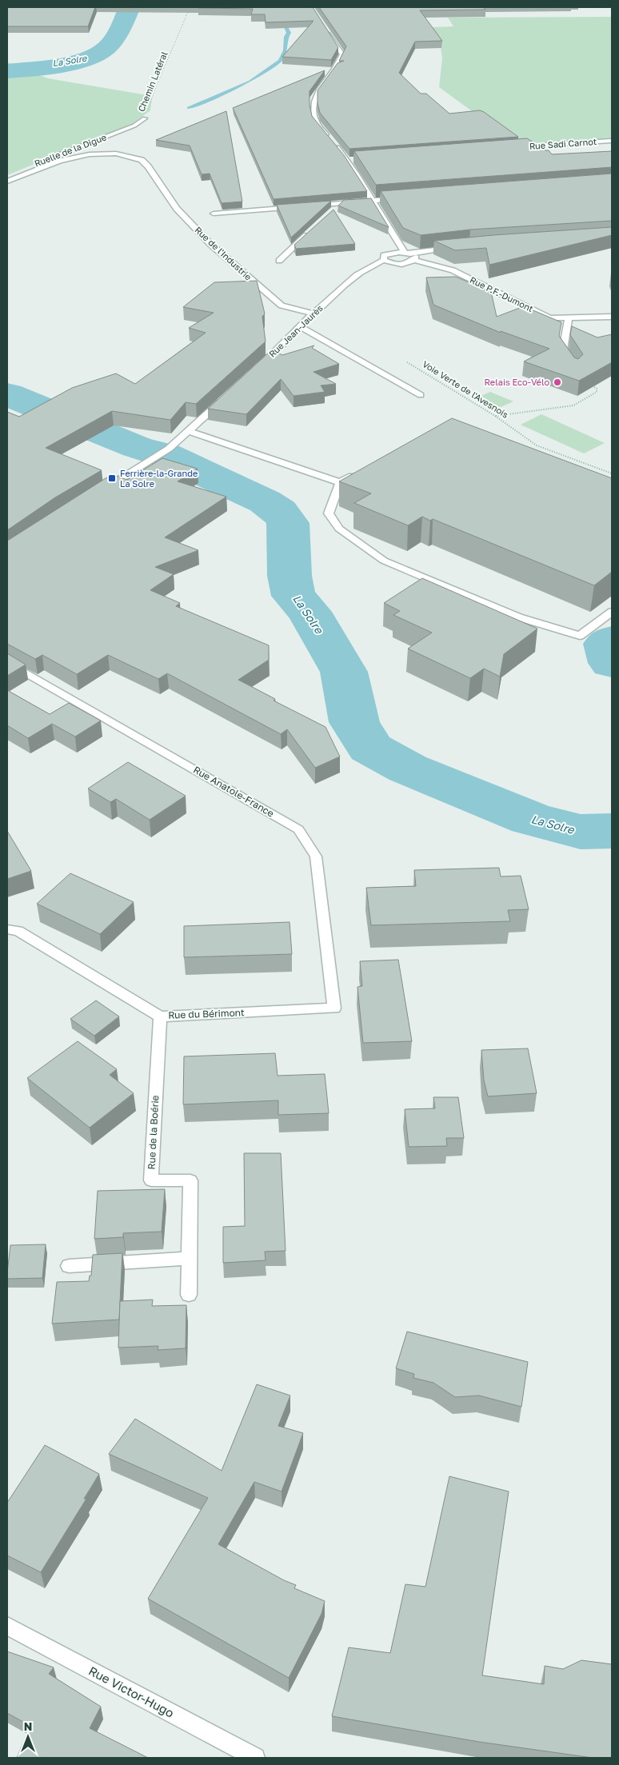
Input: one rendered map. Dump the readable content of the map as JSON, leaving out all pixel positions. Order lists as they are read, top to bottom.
{
  "streets": {
    "street": [
      "Rue Sadi Carnot",
      "Ruelle de la Digue",
      "Rue de l'Industrie",
      "Rue P.F.-Dumont",
      "Rue Jean-Jaurès",
      "Rue Anatole-France",
      "Rue du Bérimont",
      "Rue de la Boérie",
      "Rue Victor-Hugo"
    ],
    "path": ["Chemin Latéral", "Voie Verte de l'Avesnois"]
  },
  "crossings": [
    ["Chemin Latéral", "Ruelle de la Digue"],
    ["Ruelle de la Digue", "Rue de l'Industrie"],
    ["Rue de l'Industrie", "Rue Jean-Jaurès"],
    ["Rue P.F.-Dumont", "Rue Jean-Jaurès"],
    ["Rue Anatole-France", "Rue du Bérimont"],
    ["Rue du Bérimont", "Rue de la Boérie"]
  ],
  "water": ["La Solre"],
  "places": {
    "other": ["Relais Eco-Vélo"],
    "transit": ["Ferrière-la-Grande La Solre"]
  },
  "north": "top"
}
